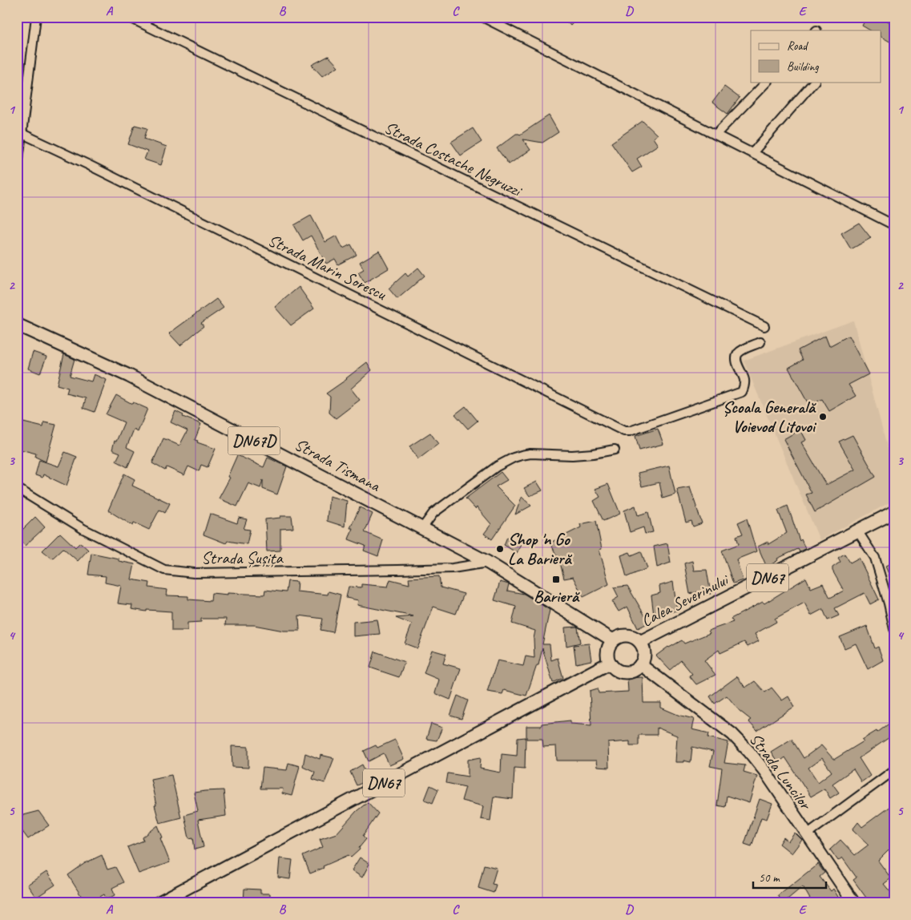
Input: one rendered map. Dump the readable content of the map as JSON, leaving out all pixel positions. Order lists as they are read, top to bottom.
{
  "streets": {
    "main road": [
      "DN67D",
      "Strada Tismana",
      "DN67",
      "Calea Severinului",
      "Strada Luncilor"
    ],
    "street": ["Strada Costache Negruzzi", "Strada Marin Sorescu", "Strada Șușița"]
  },
  "crossings": [
    ["Strada Tismana", "Strada Șușița"],
    ["Strada Tismana", "DN67"],
    ["Strada Tismana", "Calea Severinului"],
    ["Strada Tismana", "Strada Luncilor"],
    ["DN67", "Calea Severinului"],
    ["DN67", "Strada Luncilor"],
    ["Calea Severinului", "Strada Luncilor"]
  ],
  "places": {
    "other": ["Școala Generală Voievod Litovoi", "Shop 'n Go La Barieră"],
    "transit": ["Barieră"]
  },
  "legend": ["Road", "Building"],
  "scale_bar": "50 m",
  "grid": {
    "columns": [
      "A",
      "B",
      "C",
      "D",
      "E"
    ],
    "rows": [
      "1",
      "2",
      "3",
      "4",
      "5"
    ]
  }
}
